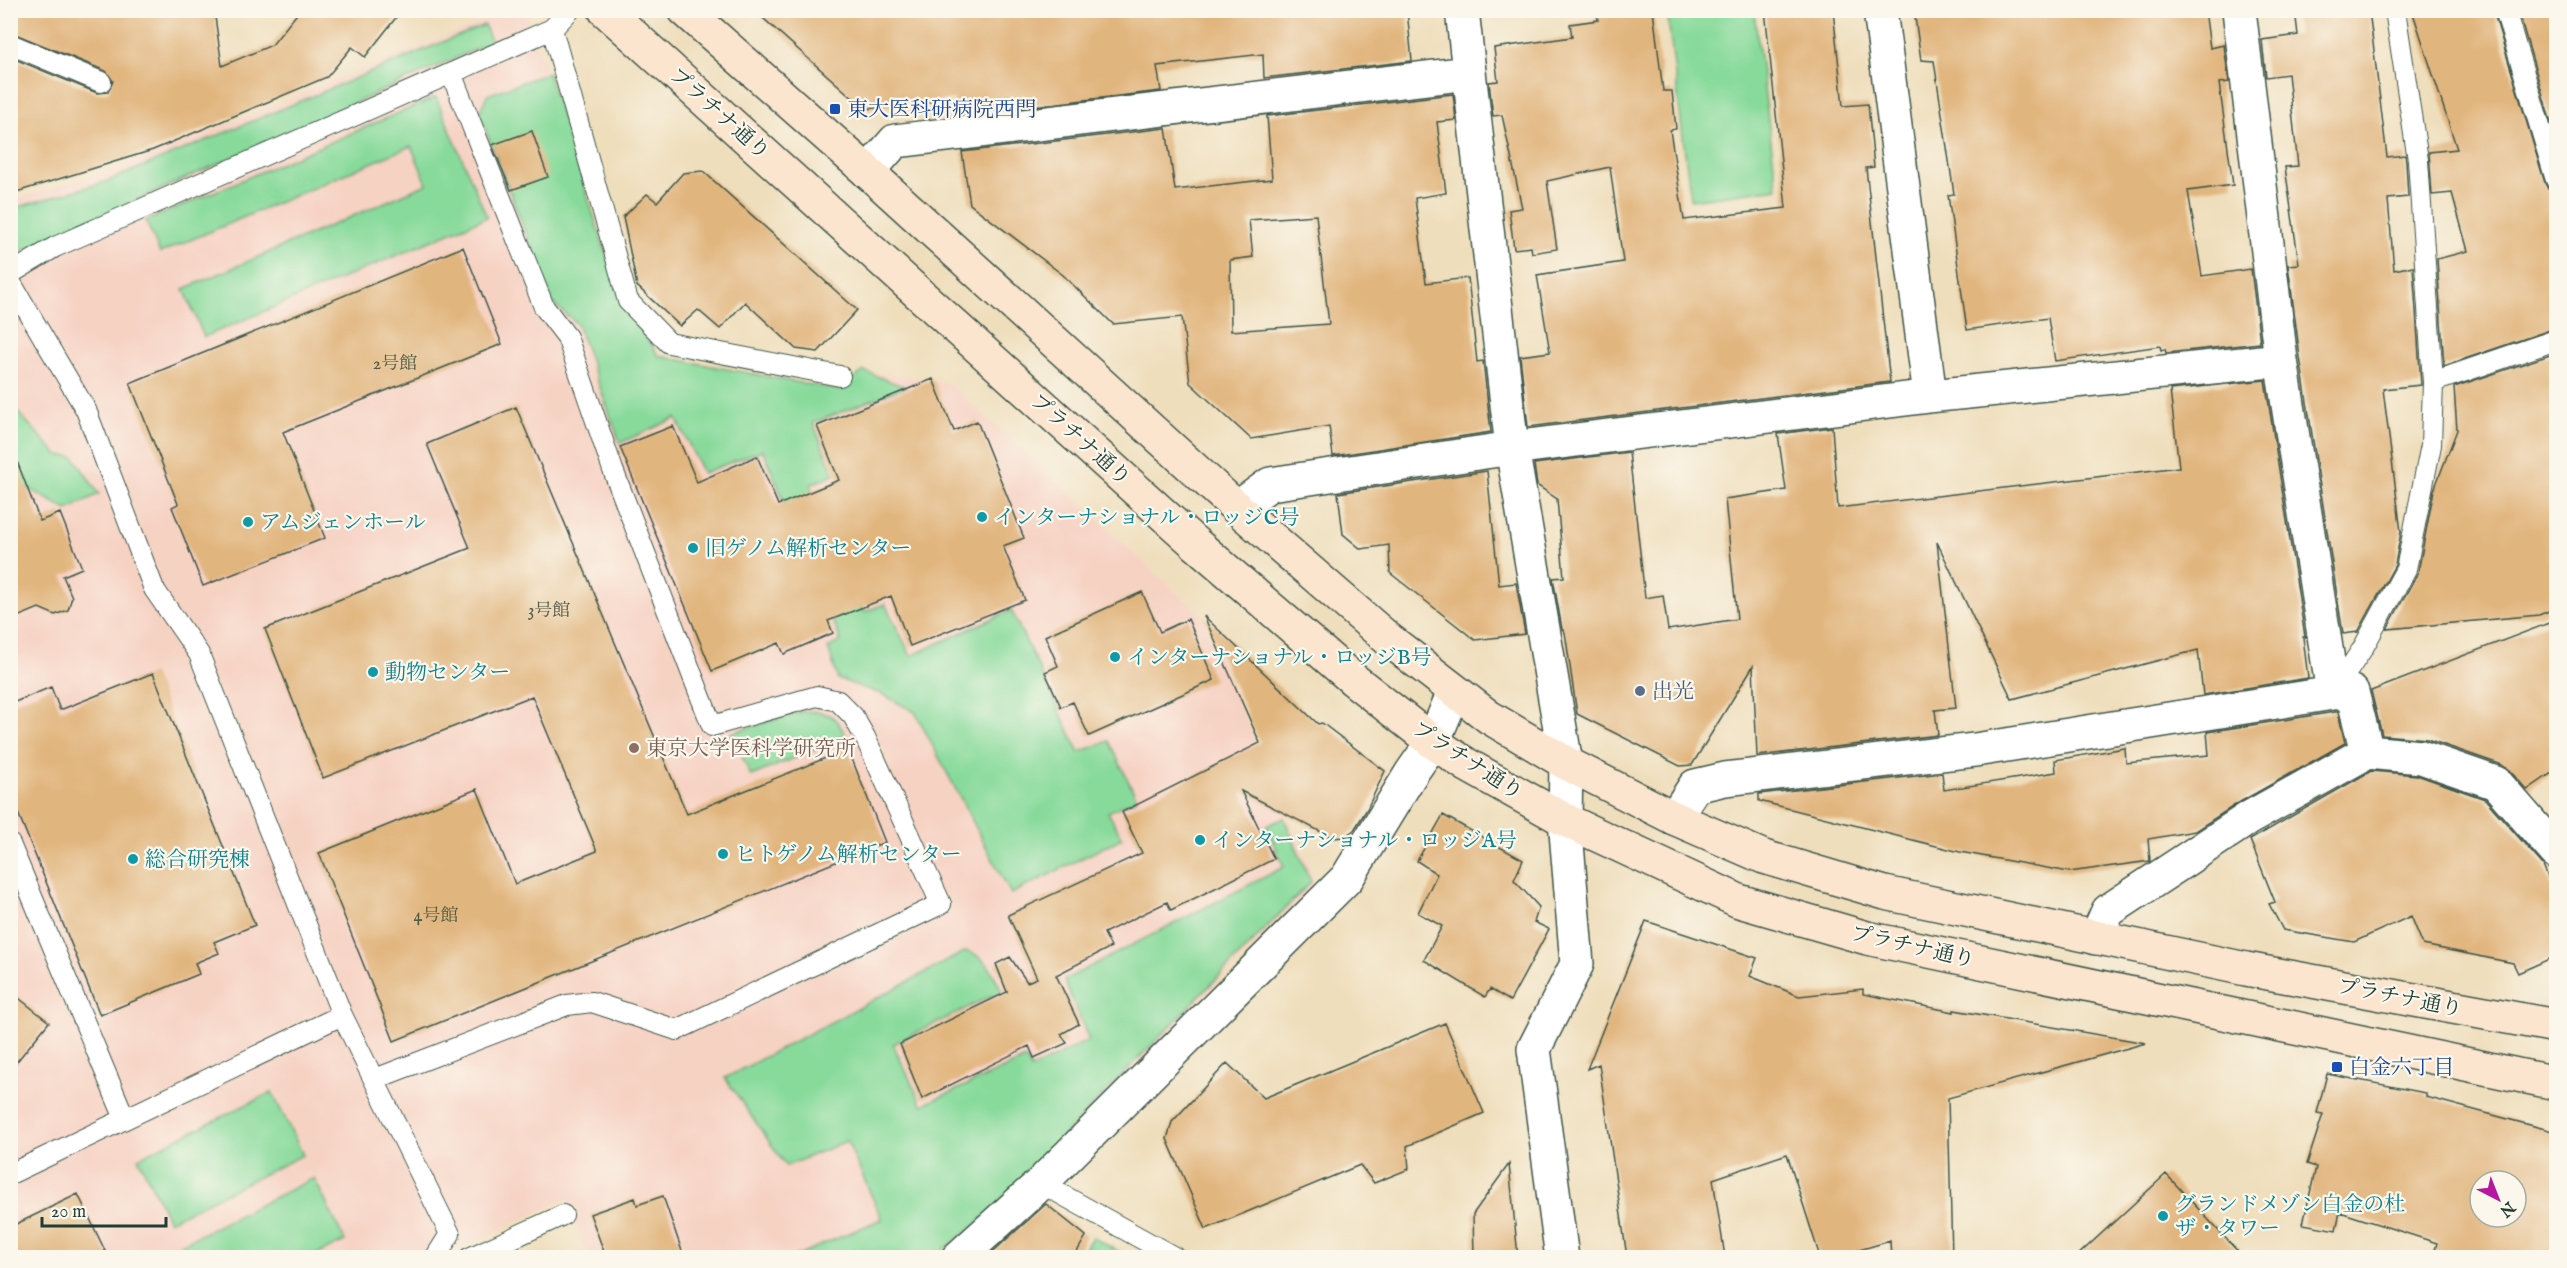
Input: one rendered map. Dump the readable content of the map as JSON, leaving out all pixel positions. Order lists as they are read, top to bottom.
{
  "streets": {
    "main road": ["プラチナ通り"]
  },
  "places": {
    "transit": ["東大医科研病院西門", "白金六丁目"],
    "other": [
      "インターナショナル・ロッジC号",
      "アムジェンホール",
      "旧ゲノム解析センター",
      "インターナショナル・ロッジB号",
      "動物センター",
      "出光",
      "東京大学医科学研究所",
      "インターナショナル・ロッジA号",
      "ヒトゲノム解析センター",
      "総合研究棟",
      "グランドメゾン白金の杜 ザ・タワー"
    ]
  },
  "house_numbers": ["2号館", "3号館", "4号館"],
  "scale_bar": "20 m",
  "north": "bottom right"
}
